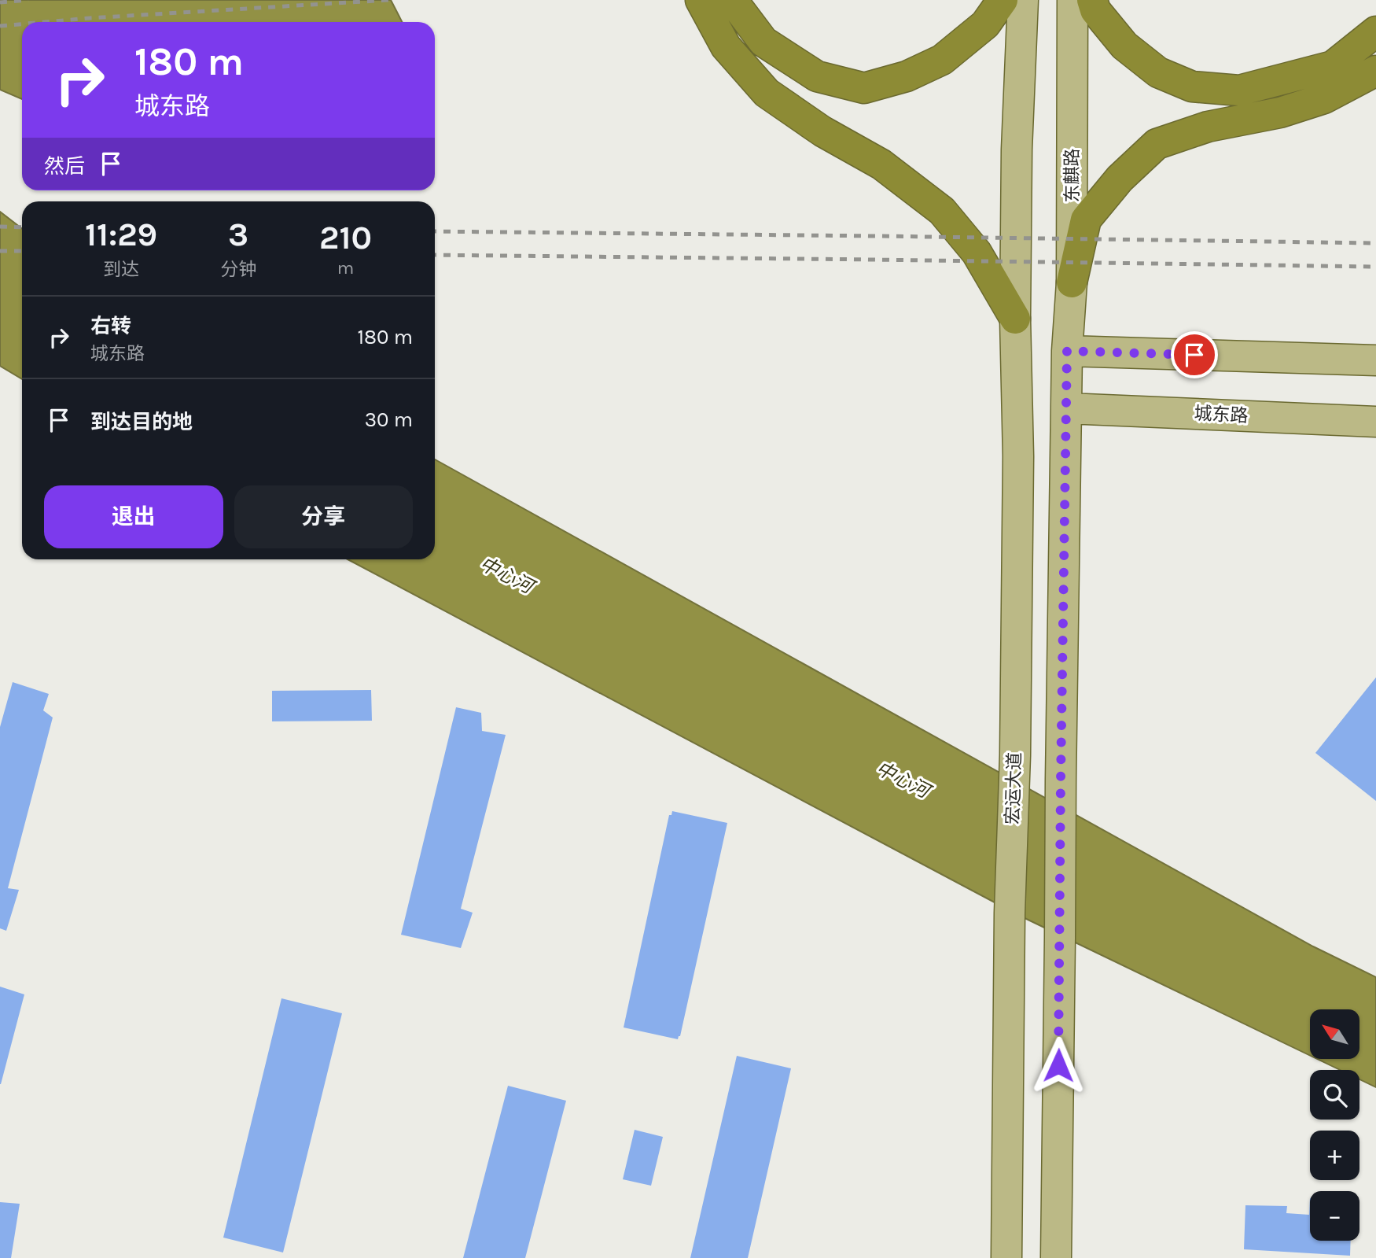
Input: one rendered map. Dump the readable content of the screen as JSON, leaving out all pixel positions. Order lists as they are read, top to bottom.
{
  "streets": {
    "main road": ["东麒路", "城东路", "宏运大道"]
  },
  "water": ["中心河"],
  "north": "top left",
  "page": {
    "turn": ["180 m", "城东路"],
    "then": "然后",
    "eta": [
      "11:29",
      "到达",
      "3",
      "分钟",
      "210",
      "m"
    ],
    "list": [
      {
        "name": "右转",
        "note": "城东路",
        "value": "180 m"
      },
      {
        "name": "到达目的地",
        "value": "30 m"
      }
    ],
    "buttons": ["退出", "分享"],
    "map_buttons": ["+", "−"]
  }
}
